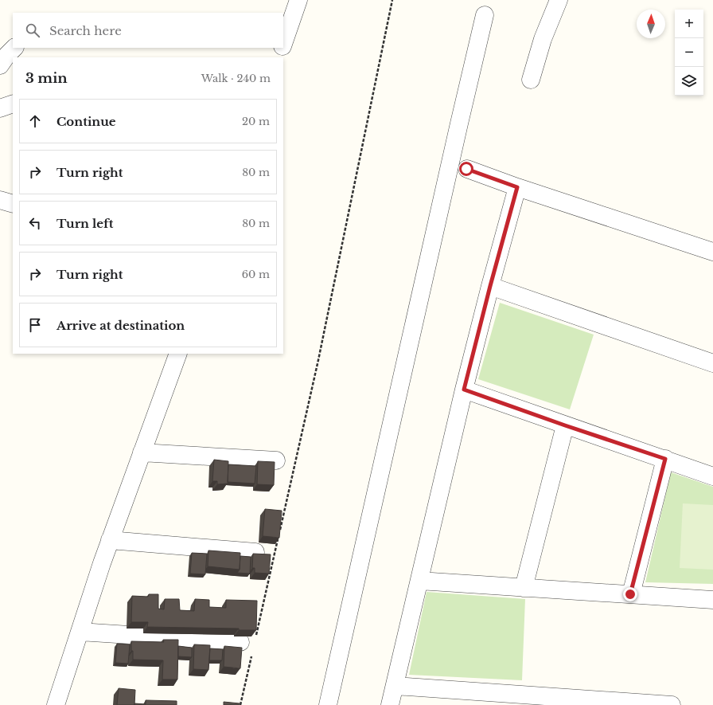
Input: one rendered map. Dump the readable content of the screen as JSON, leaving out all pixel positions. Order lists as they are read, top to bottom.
{
  "north": "top",
  "page": {
    "map_buttons": ["+", "−"],
    "search": "Search here",
    "heading": ["3 min", "Walk · 240 m"],
    "list": [
      ["Continue", "20 m"],
      ["Turn right", "80 m"],
      ["Turn left", "80 m"],
      ["Turn right", "60 m"],
      "Arrive at destination"
    ]
  }
}
